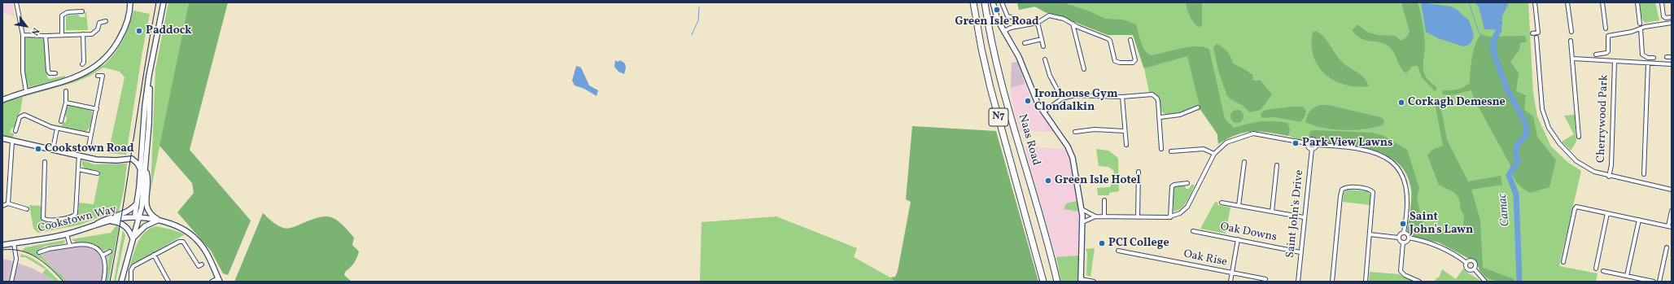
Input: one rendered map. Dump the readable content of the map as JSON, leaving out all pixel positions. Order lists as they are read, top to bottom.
{
  "streets": {
    "highway": ["N7", "Naas Road"],
    "street": [
      "Cherrywood Park",
      "Saint John's Drive",
      "Cookstown Way",
      "Oak Downs",
      "Oak Rise"
    ]
  },
  "crossings": [
    ["Saint John's Drive", "Oak Downs"]
  ],
  "water": ["Camac"],
  "places": [
    "Green Isle Road",
    "Paddock",
    "Ironhouse Gym Clondalkin",
    "Corkagh Demesne",
    "Park View Lawns",
    "Cookstown Road",
    "Green Isle Hotel",
    "Saint John's Lawn",
    "PCI College"
  ],
  "north": "bottom right"
}
